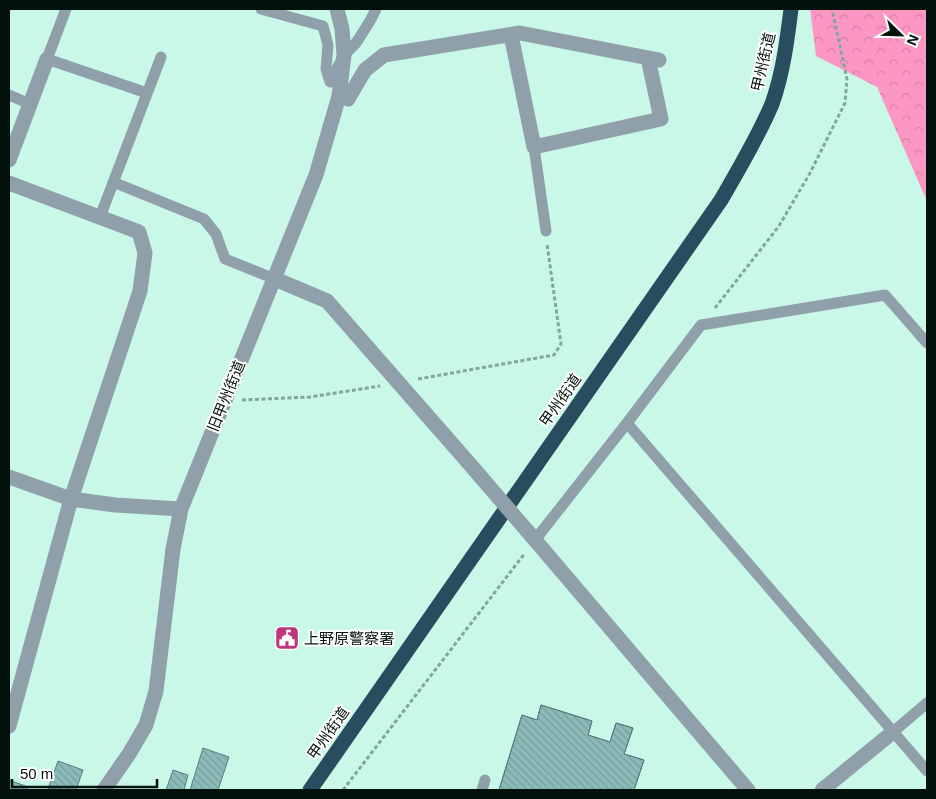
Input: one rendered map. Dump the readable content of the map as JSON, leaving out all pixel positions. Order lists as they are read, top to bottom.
{
  "streets": {
    "highway": ["甲州街道"],
    "street": ["旧甲州街道"]
  },
  "places": {
    "public building": ["上野原警察署"]
  },
  "scale_bar": "50 m",
  "north": "bottom right"
}
